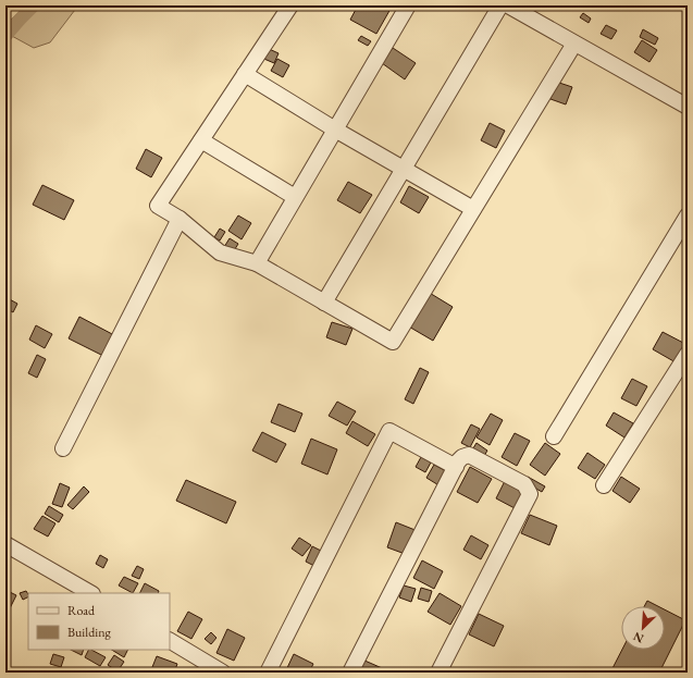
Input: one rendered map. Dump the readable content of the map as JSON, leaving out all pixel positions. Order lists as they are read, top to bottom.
{
  "legend": ["Road", "Building"],
  "north": "bottom left"
}
